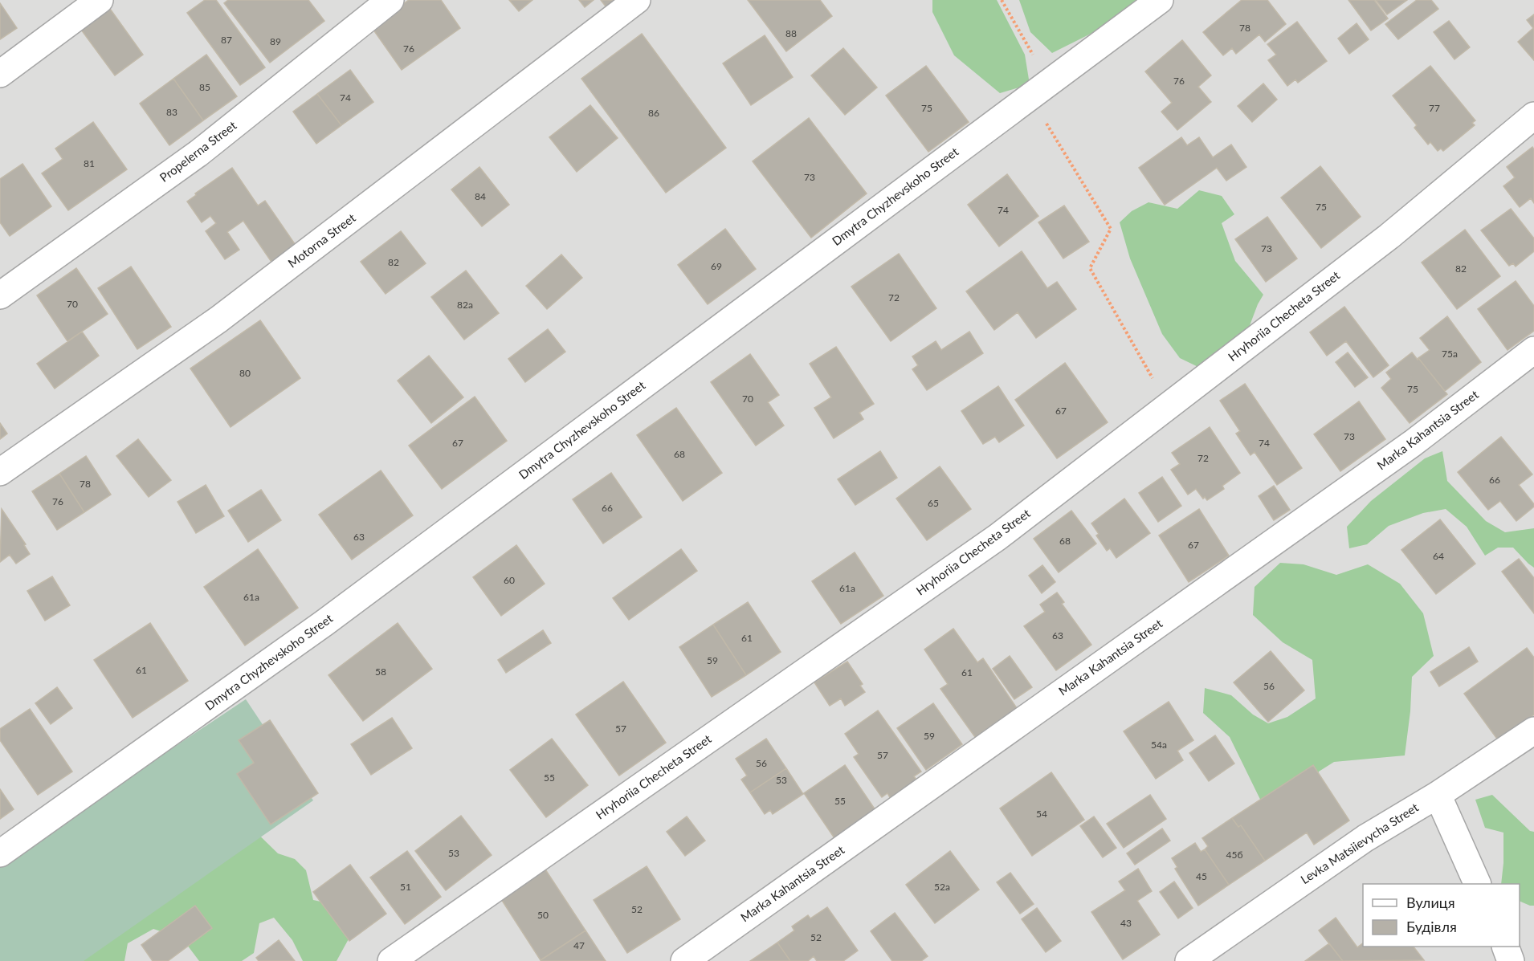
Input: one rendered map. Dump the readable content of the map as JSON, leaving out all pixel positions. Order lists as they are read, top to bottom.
{
  "streets": {
    "street": [
      "Propelerna Street",
      "Dmytra Chyzhevskoho Street",
      "Motorna Street",
      "Hryhoriia Checheta Street",
      "Marka Kahantsia Street",
      "Levka Matsiievycha Street"
    ]
  },
  "house_numbers": [
    "78",
    "88",
    "87",
    "89",
    "76",
    "76",
    "85",
    "74",
    "75",
    "77",
    "83",
    "86",
    "81",
    "73",
    "84",
    "75",
    "74",
    "73",
    "82",
    "69",
    "82",
    "72",
    "70",
    "82а",
    "75а",
    "80",
    "75",
    "70",
    "67",
    "73",
    "67",
    "74",
    "68",
    "72",
    "66",
    "78",
    "76",
    "65",
    "66",
    "63",
    "68",
    "67",
    "64",
    "60",
    "61а",
    "61а",
    "63",
    "61",
    "59",
    "61",
    "58",
    "61",
    "56",
    "57",
    "59",
    "54а",
    "57",
    "56",
    "55",
    "53",
    "55",
    "54",
    "53",
    "45б",
    "45",
    "51",
    "52а",
    "52",
    "50",
    "43",
    "52",
    "47"
  ],
  "legend": ["Вулиця", "Будівля"]
}
